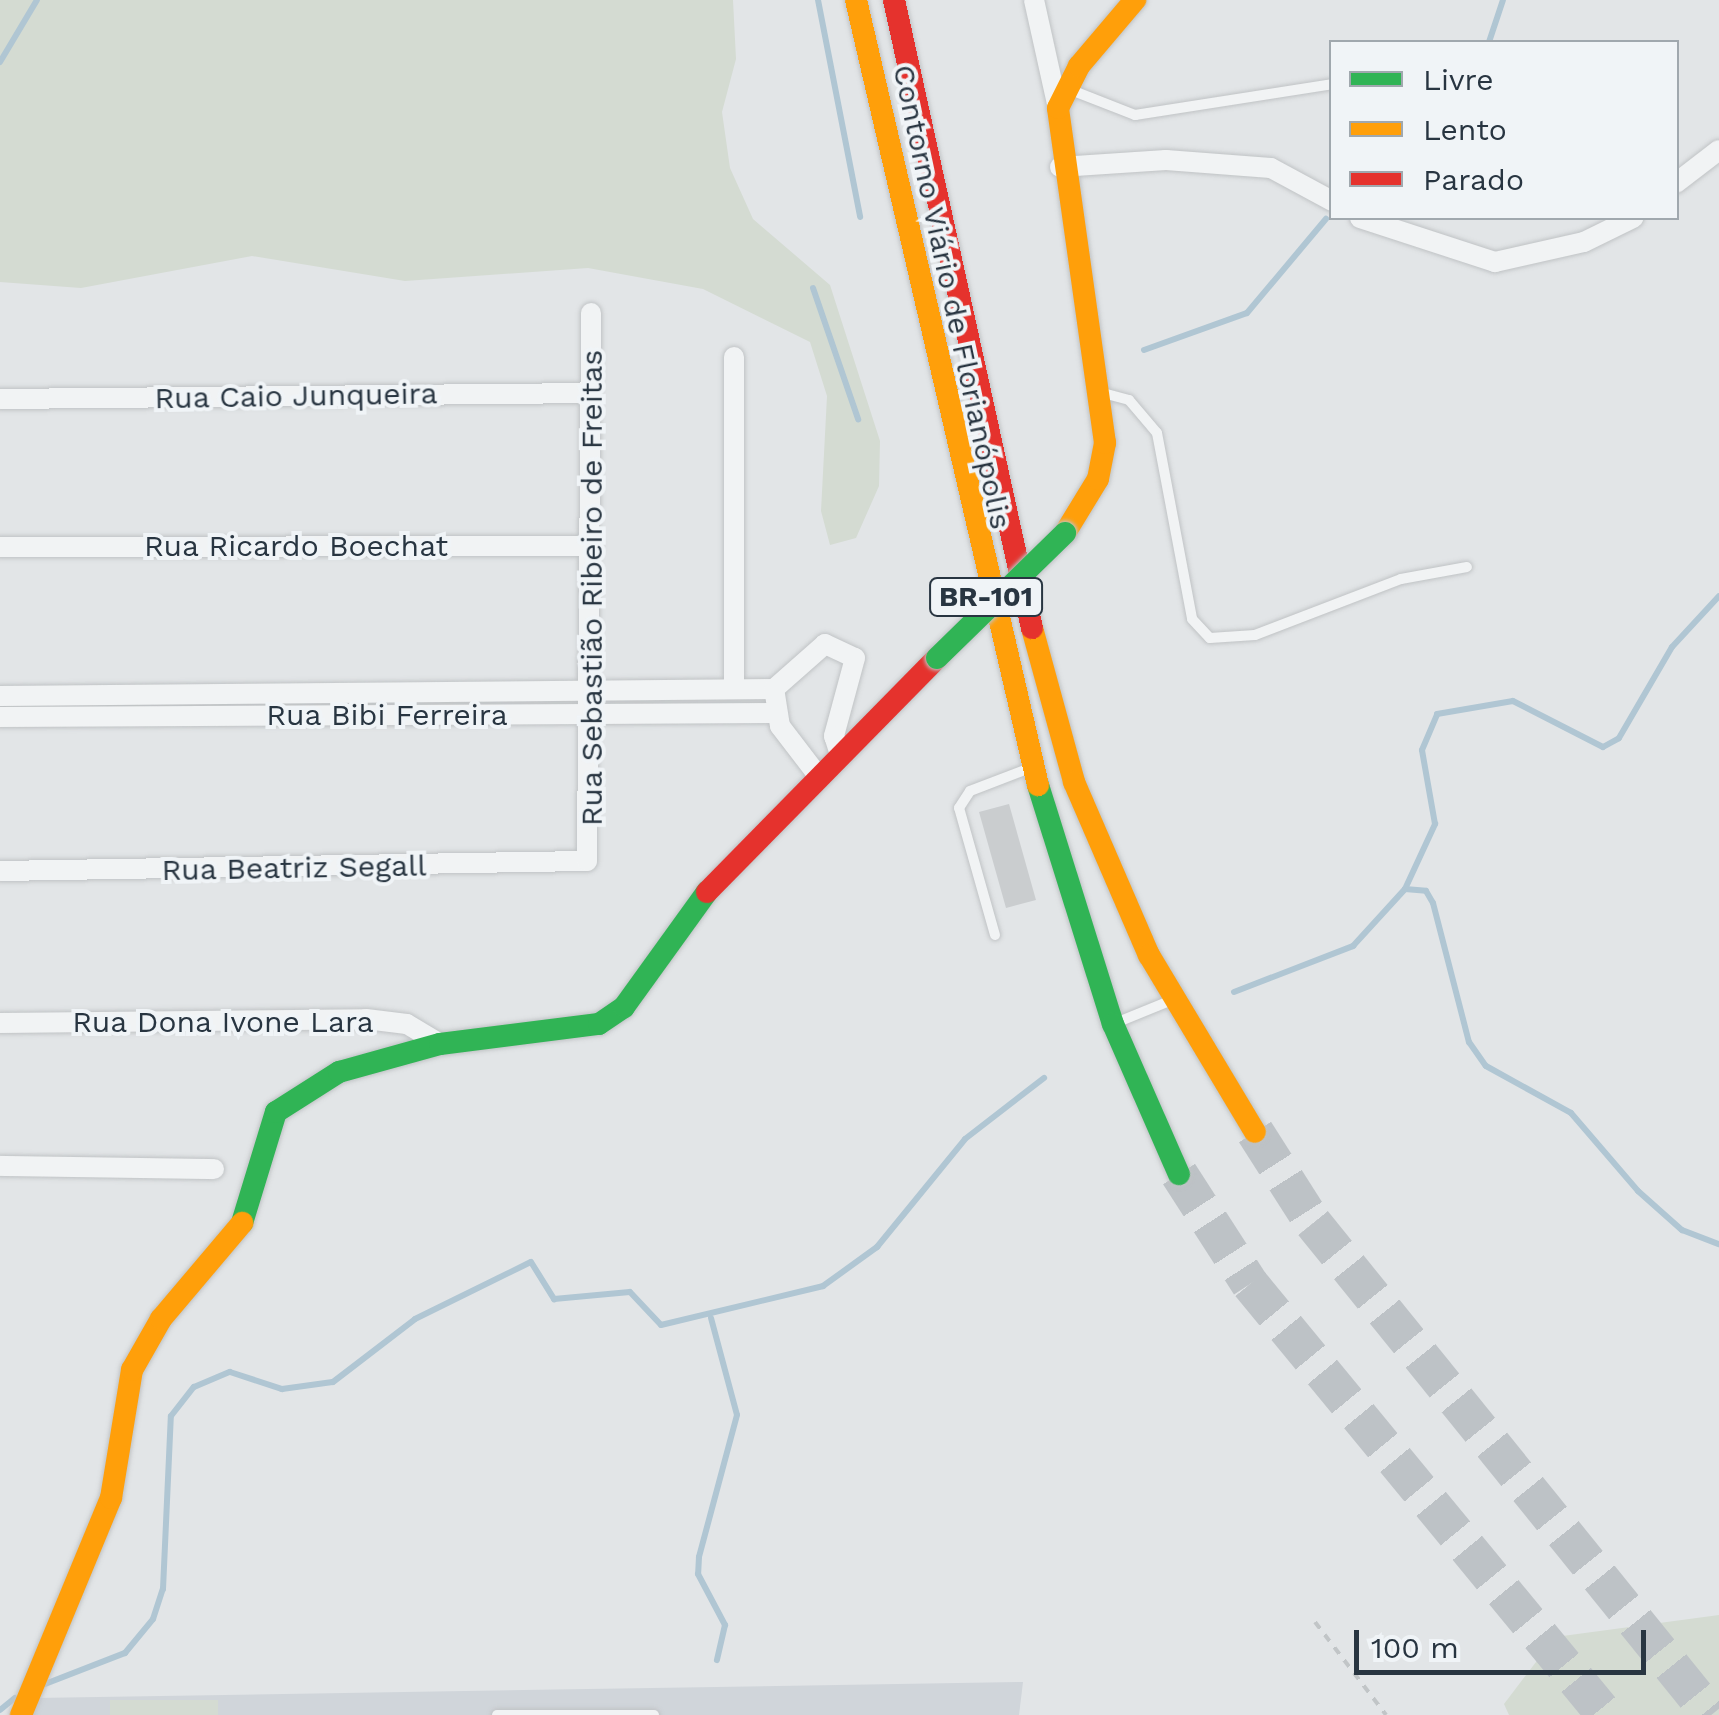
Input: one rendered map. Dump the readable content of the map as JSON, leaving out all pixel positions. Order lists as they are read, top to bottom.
{
  "streets": {
    "main road": ["Contorno Viário de Florianópolis", "BR-101"],
    "street": [
      "Rua Caio Junqueira",
      "Rua Ricardo Boechat",
      "Rua Sebastião Ribeiro de Freitas",
      "Rua Bibi Ferreira",
      "Rua Beatriz Segall",
      "Rua Dona Ivone Lara"
    ]
  },
  "crossings": [
    ["Rua Caio Junqueira", "Rua Sebastião Ribeiro de Freitas"],
    ["Rua Ricardo Boechat", "Rua Sebastião Ribeiro de Freitas"],
    ["Rua Sebastião Ribeiro de Freitas", "Rua Bibi Ferreira"],
    ["Rua Sebastião Ribeiro de Freitas", "Rua Beatriz Segall"]
  ],
  "legend": ["Livre", "Lento", "Parado"],
  "scale_bar": "100 m"
}
